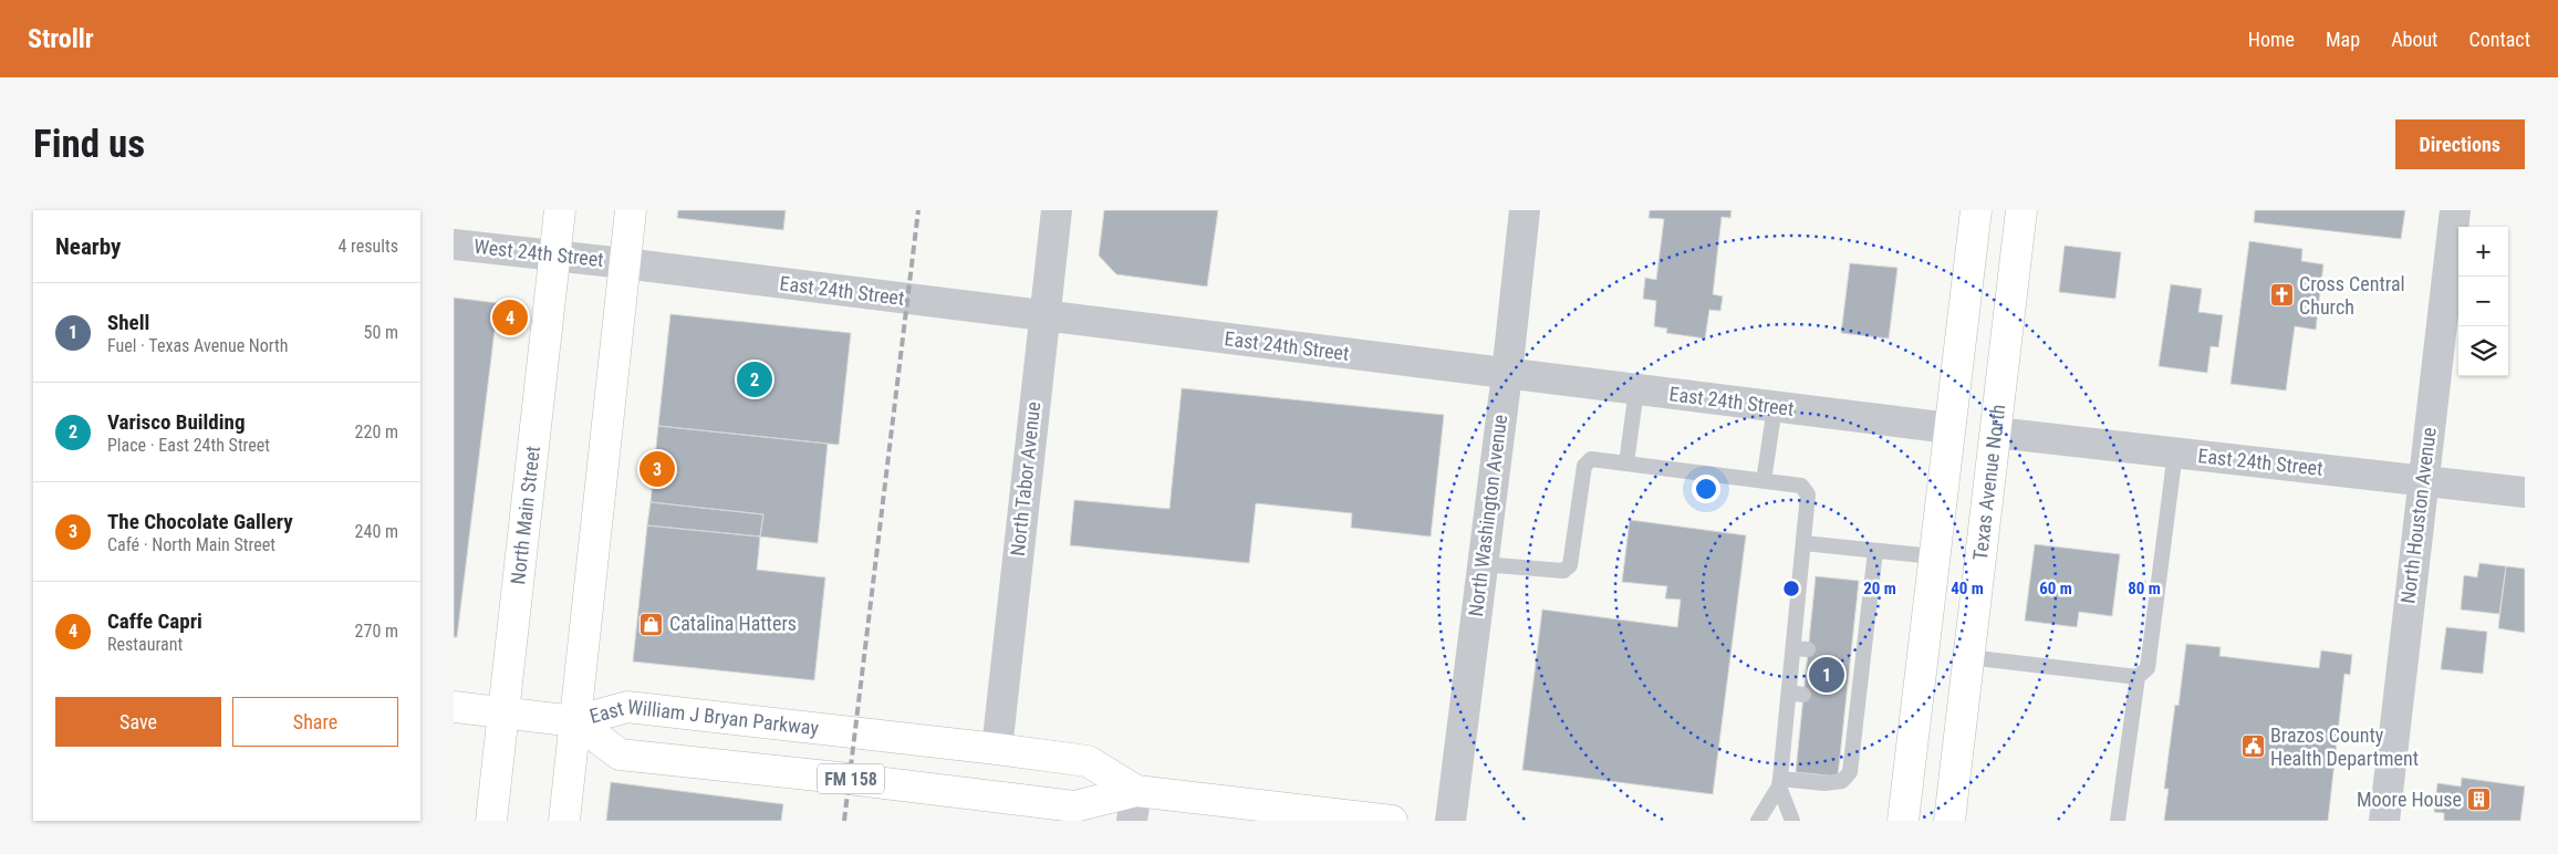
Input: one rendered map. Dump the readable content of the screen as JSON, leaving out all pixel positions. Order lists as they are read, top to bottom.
{
  "streets": {
    "main road": [
      "Texas Avenue North",
      "North Main Street",
      "East William J Bryan Parkway",
      "FM 158"
    ],
    "street": [
      "West 24th Street",
      "East 24th Street",
      "North Tabor Avenue",
      "North Washington Avenue",
      "North Houston Avenue"
    ]
  },
  "crossings": [
    ["West 24th Street", "East 24th Street"],
    ["West 24th Street", "North Main Street"],
    ["East 24th Street", "North Tabor Avenue"],
    ["East 24th Street", "Texas Avenue North"],
    ["East 24th Street", "North Washington Avenue"],
    ["East 24th Street", "North Houston Avenue"],
    ["North Tabor Avenue", "East William J Bryan Parkway"],
    ["North Main Street", "FM 158"],
    ["East William J Bryan Parkway", "FM 158"]
  ],
  "places": {
    "church": ["Cross Central Church"],
    "shop": ["Catalina Hatters"],
    "public building": ["Brazos County Health Department"],
    "building": ["Moore House"]
  },
  "page": {
    "header": "Strollr",
    "nav": [
      "Home",
      "Map",
      "About",
      "Contact"
    ],
    "buttons": [
      "Directions",
      ["Save", "Share"]
    ],
    "title": "Find us",
    "heading": ["Nearby", "4 results"],
    "map_buttons": ["+", "−"],
    "list": [
      {
        "mark": "1",
        "name": "Shell",
        "note": "Fuel · Texas Avenue North",
        "value": "50 m"
      },
      {
        "mark": "2",
        "name": "Varisco Building",
        "note": "Place · East 24th Street",
        "value": "220 m"
      },
      {
        "mark": "3",
        "name": "The Chocolate Gallery",
        "note": "Café · North Main Street",
        "value": "240 m"
      },
      {
        "mark": "4",
        "name": "Caffe Capri",
        "note": "Restaurant",
        "value": "270 m"
      }
    ],
    "pins": [
      "4",
      "2",
      "3",
      "1"
    ]
  },
  "rings": [
    "20 m",
    "40 m",
    "60 m",
    "80 m"
  ]
}
